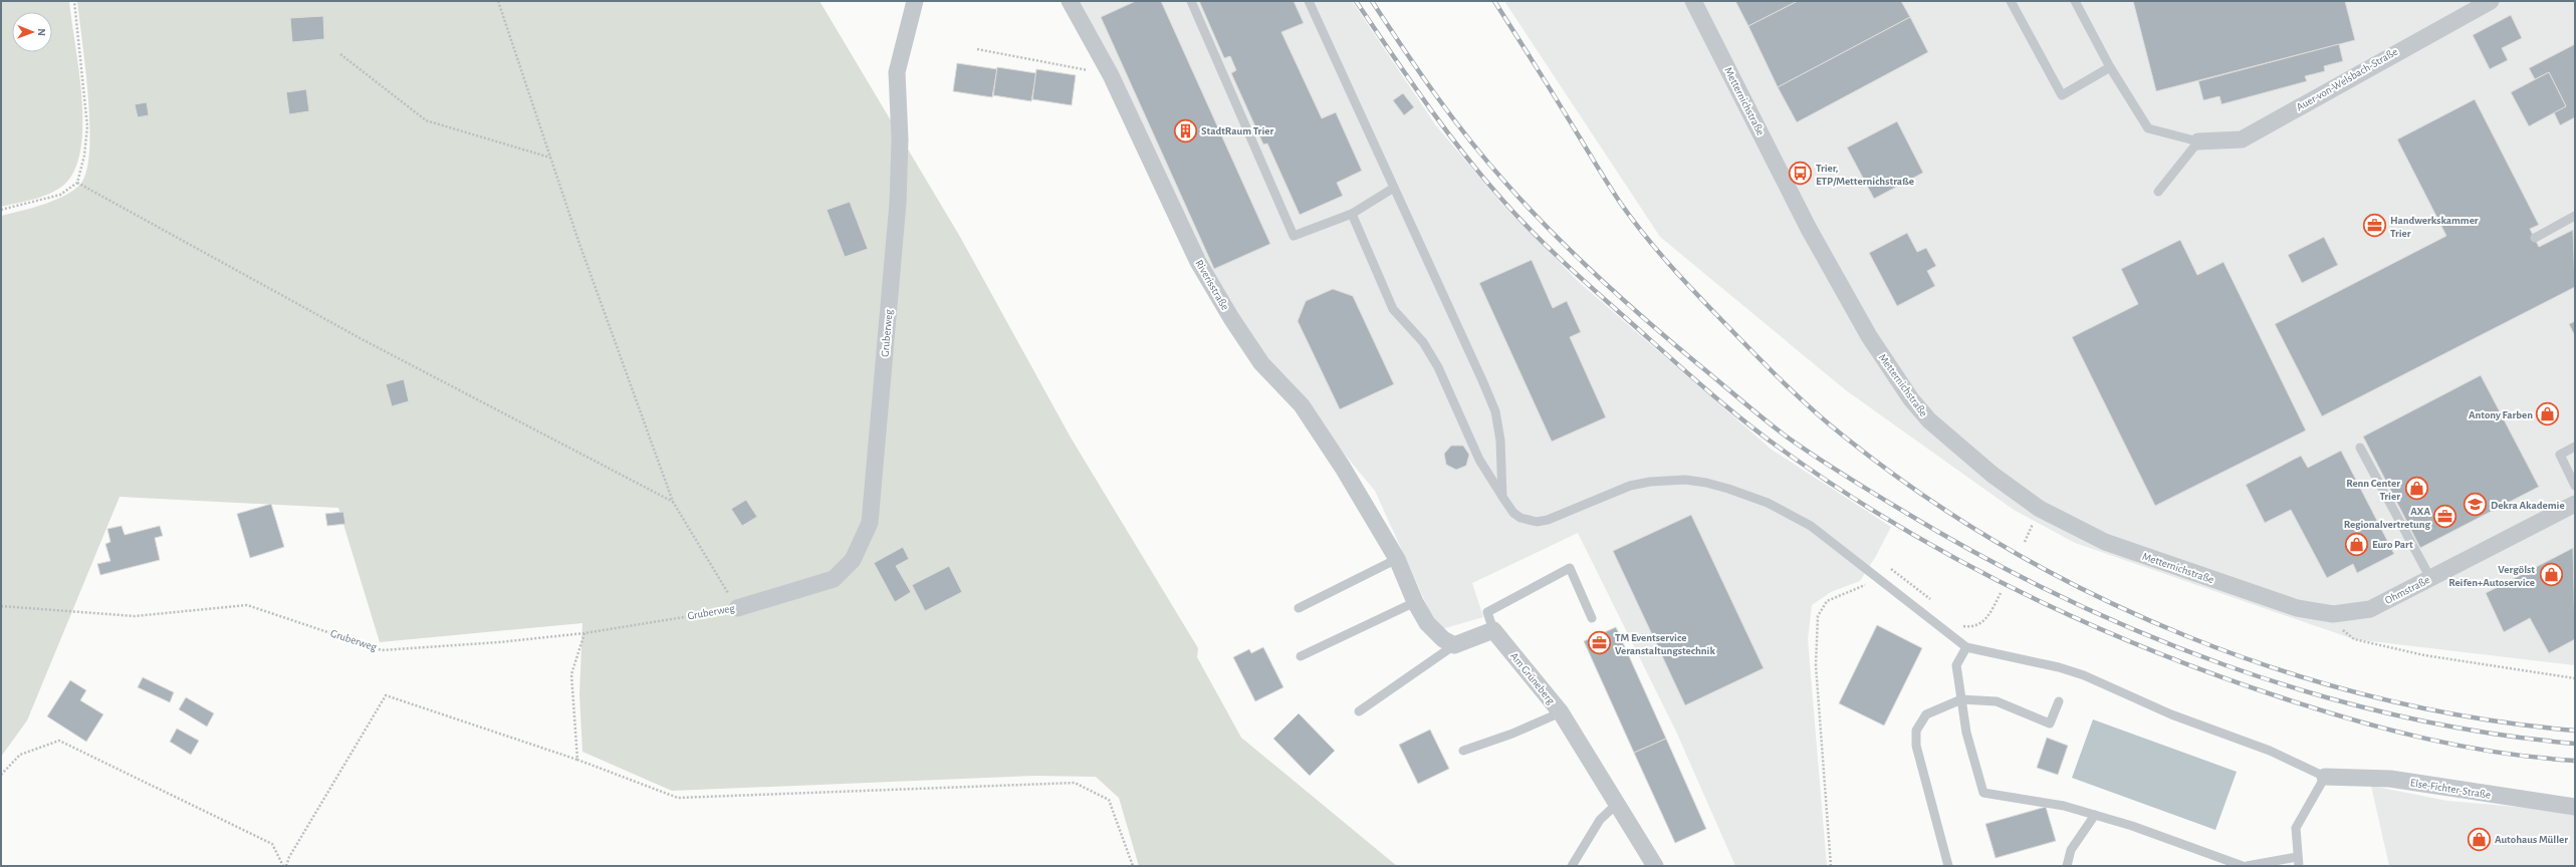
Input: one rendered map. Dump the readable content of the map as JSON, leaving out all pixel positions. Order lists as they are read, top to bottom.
{
  "streets": {
    "street": [
      "Auer-von-Welsbach-Straße",
      "Metternichstraße",
      "Riverisstraße",
      "Gruberweg",
      "Ohmstraße",
      "Am Grüneberg",
      "Else-Fichter-Straße"
    ]
  },
  "crossings": [
    ["Metternichstraße", "Ohmstraße"]
  ],
  "places": {
    "building": ["StadtRaum Trier"],
    "bus stop": ["Trier, ETP/Metternichstraße"],
    "office": ["Handwerkskammer Trier", "AXA Regionalvertretung", "TM Eventservice Veranstaltungstechnik"],
    "shop": [
      "Antony Farben",
      "Renn Center Trier",
      "Euro Part",
      "Vergölst Reifen+Autoservice",
      "Autohaus Müller"
    ],
    "school or university": ["Dekra Akademie"]
  },
  "north": "right"
}
